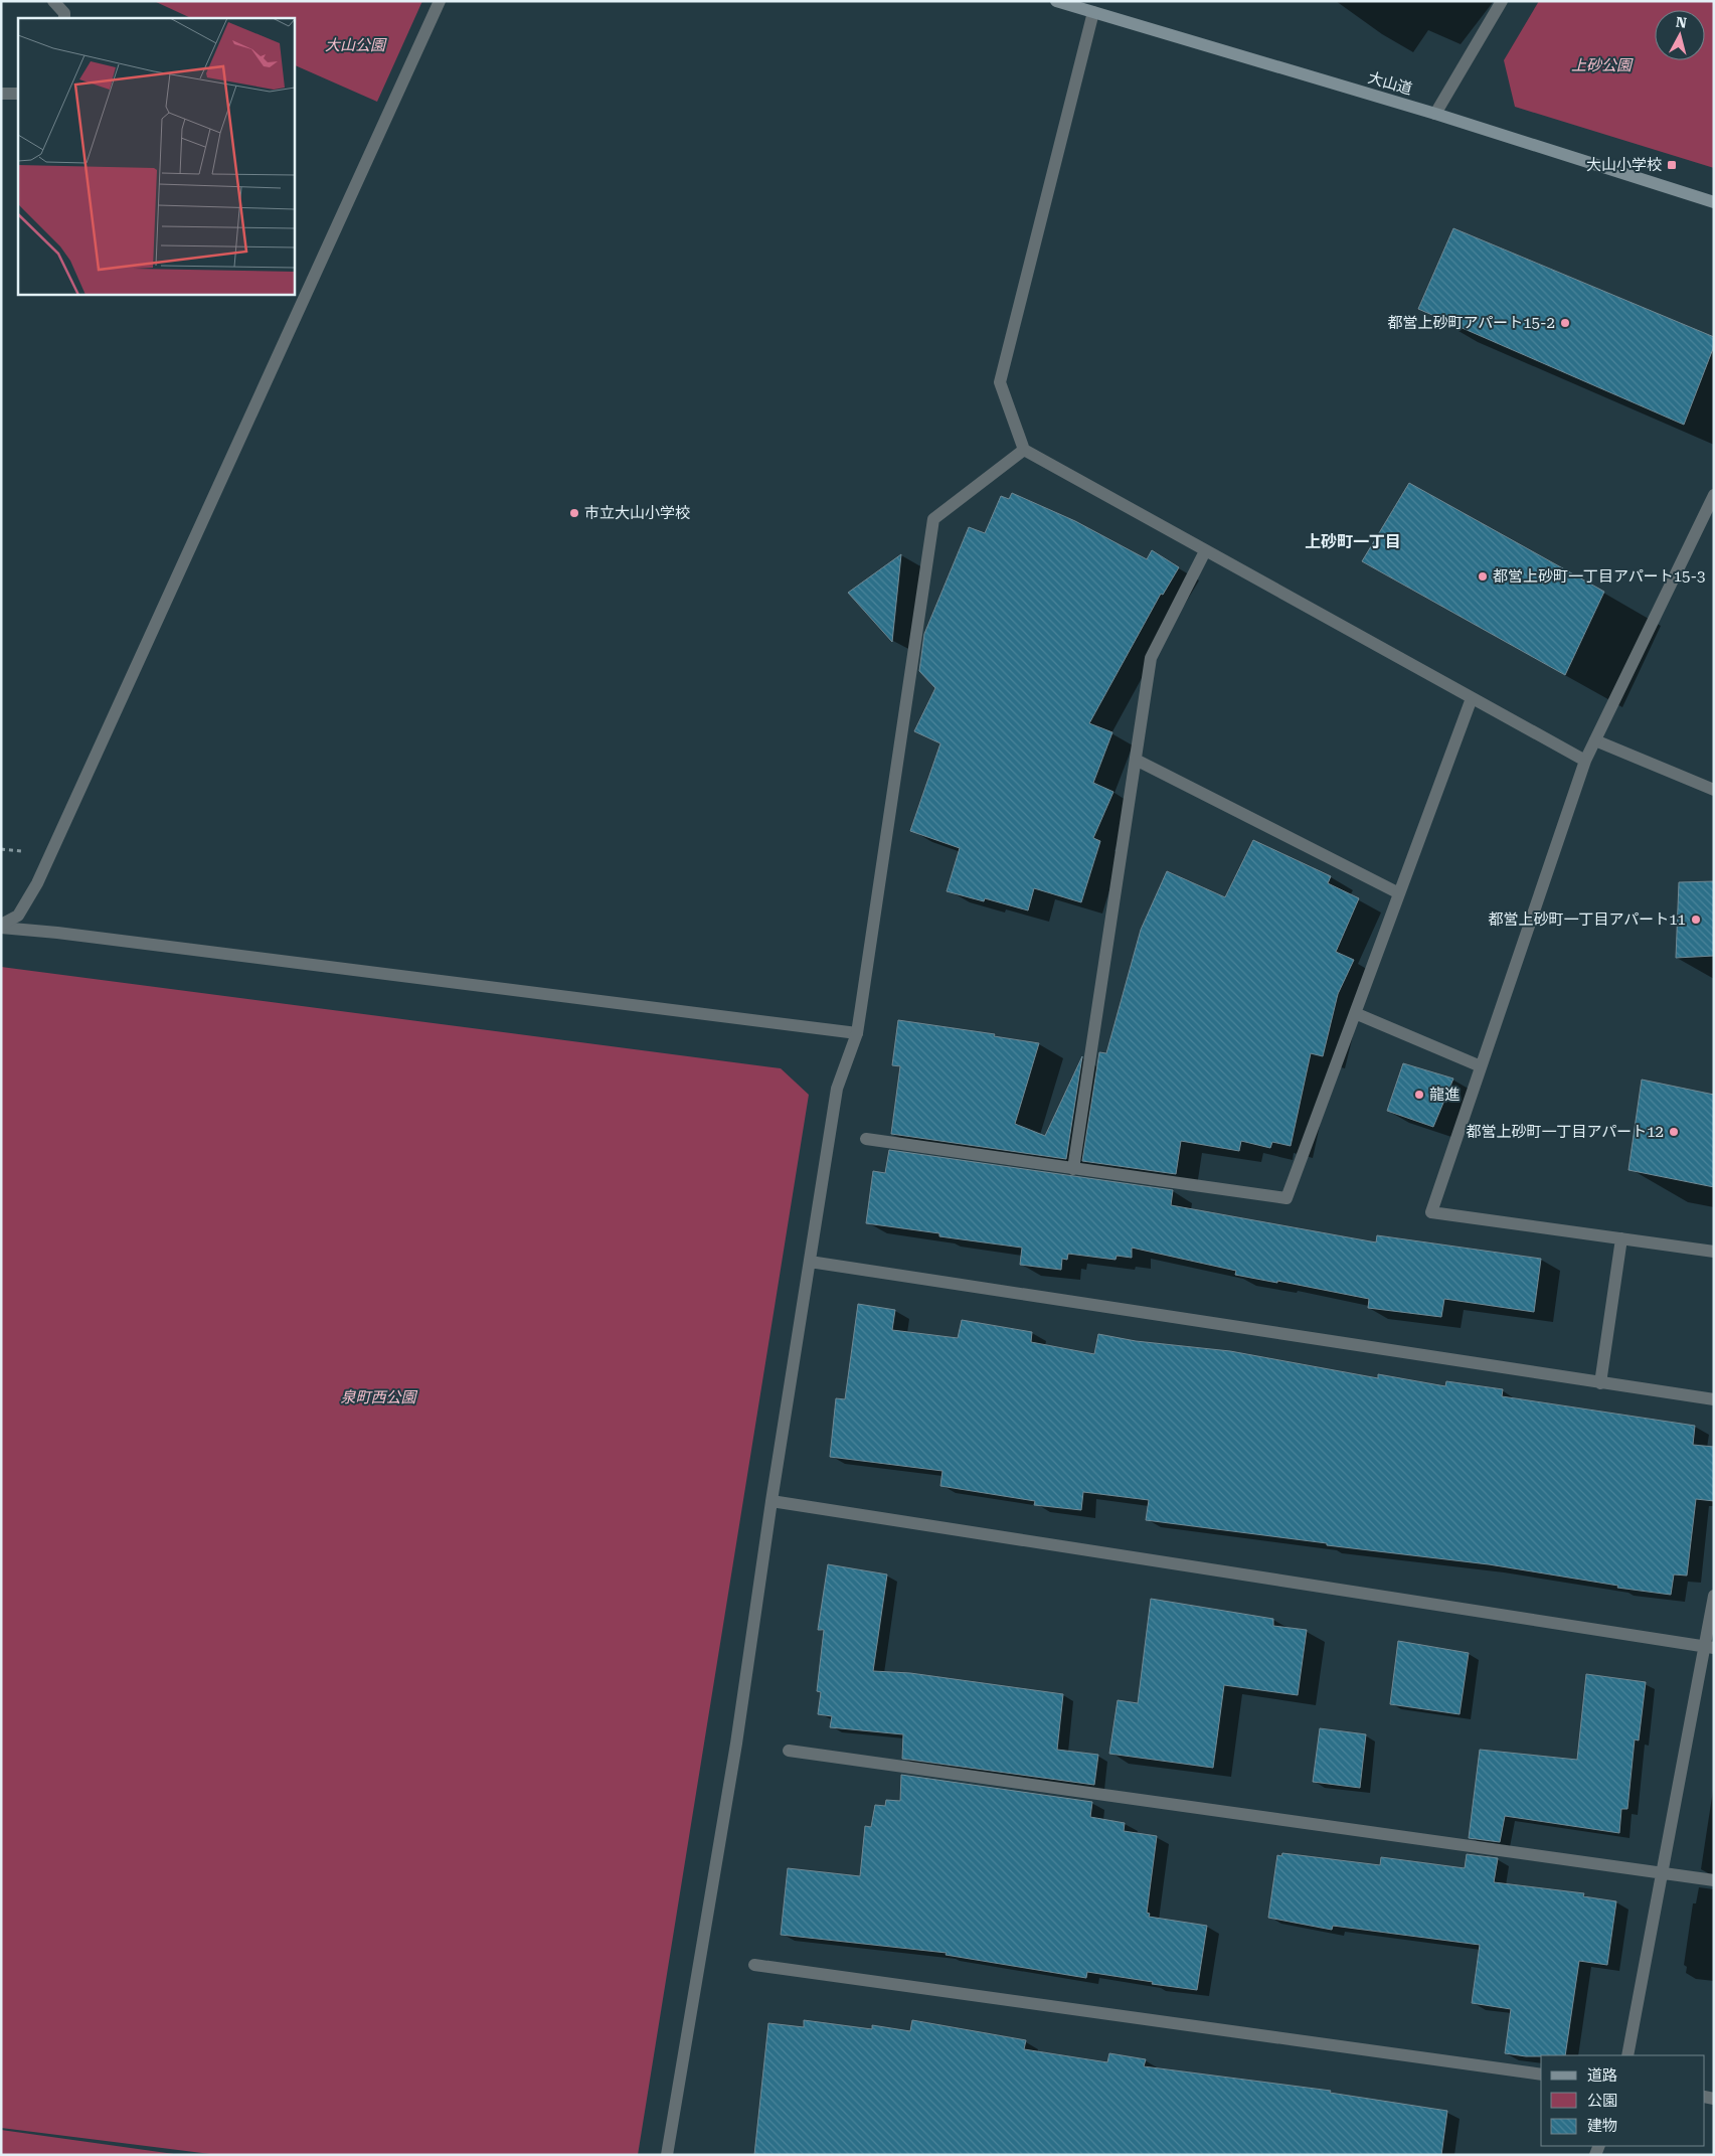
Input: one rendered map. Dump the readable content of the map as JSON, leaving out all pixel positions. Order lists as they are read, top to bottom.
{
  "streets": {
    "street": ["大山道"]
  },
  "districts": ["上砂町一丁目"],
  "parks": ["大山公園", "上砂公園", "泉町西公園"],
  "places": {
    "transit": ["大山小学校"],
    "other": [
      "都営上砂町アパート15-2",
      "市立大山小学校",
      "都営上砂町一丁目アパート15-3",
      "都営上砂町一丁目アパート11",
      "龍進",
      "都営上砂町一丁目アパート12"
    ]
  },
  "legend": ["道路", "公園", "建物"],
  "north": "top"
}
